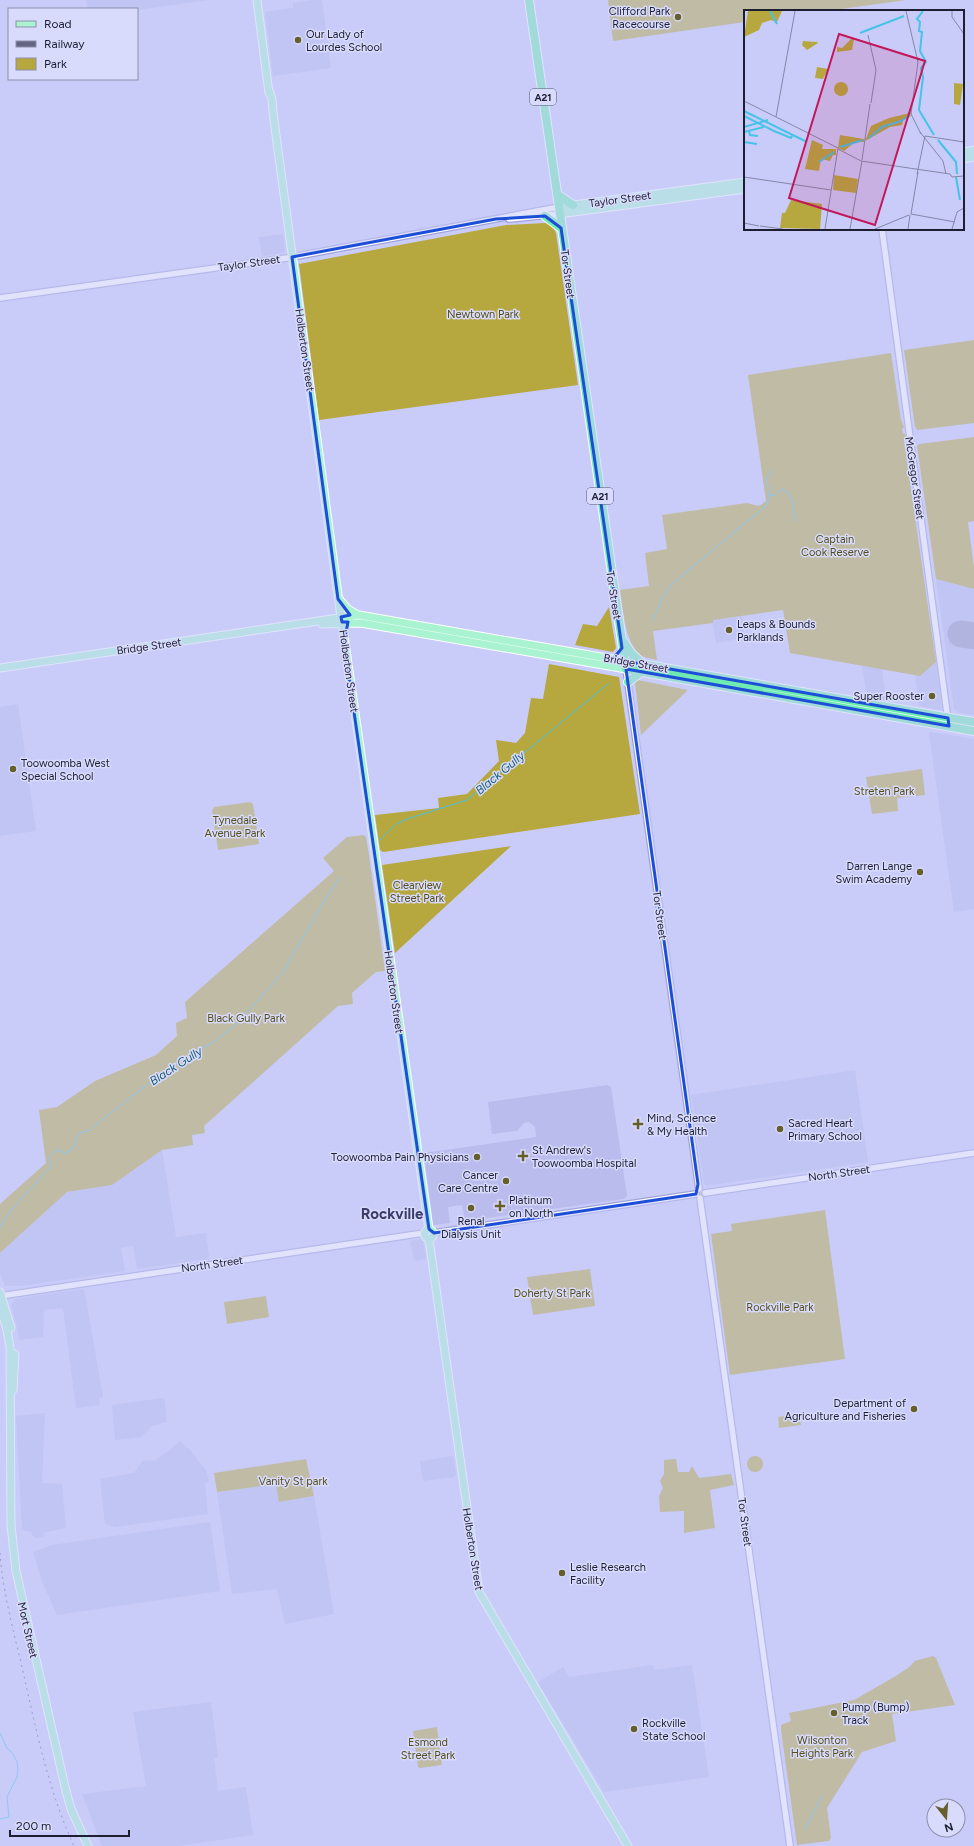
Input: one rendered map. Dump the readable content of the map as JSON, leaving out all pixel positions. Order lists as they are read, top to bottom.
{
  "streets": {
    "highway": ["A21", "Tor Street", "Bridge Street"],
    "main road": ["Taylor Street", "Holberton Street", "Mort Street"],
    "street": ["McGregor Street", "North Street"]
  },
  "crossings": [
    ["A21", "Tor Street"],
    ["A21", "Bridge Street"],
    ["Taylor Street", "Tor Street"],
    ["Taylor Street", "Holberton Street"],
    ["Tor Street", "Bridge Street"],
    ["Tor Street", "North Street"],
    ["Holberton Street", "Bridge Street"],
    ["Holberton Street", "North Street"],
    ["McGregor Street", "Bridge Street"],
    ["North Street", "Mort Street"]
  ],
  "districts": ["Rockville"],
  "water": ["Black Gully"],
  "parks": [
    "Newtown Park",
    "Captain Cook Reserve",
    "Streten Park",
    "Tynedale Avenue Park",
    "Clearview Street Park",
    "Black Gully Park",
    "Doherty St Park",
    "Rockville Park",
    "Vanity St park",
    "Wilsonton Heights Park",
    "Esmond Street Park"
  ],
  "places": {
    "other": [
      "Clifford Park Racecourse",
      "Our Lady of Lourdes School",
      "Leaps & Bounds Parklands",
      "Super Rooster",
      "Toowoomba West Special School",
      "Darren Lange Swim Academy",
      "Sacred Heart Primary School",
      "Toowoomba Pain Physicians",
      "Cancer Care Centre",
      "Renal Dialysis Unit",
      "Department of Agriculture and Fisheries",
      "Leslie Research Facility",
      "Pump (Bump) Track",
      "Rockville State School"
    ],
    "health": ["Mind, Science & My Health", "St Andrew's Toowoomba Hospital", "Platinum on North"]
  },
  "legend": ["Road", "Railway", "Park"],
  "scale_bar": "200 m",
  "north": "bottom"
}
